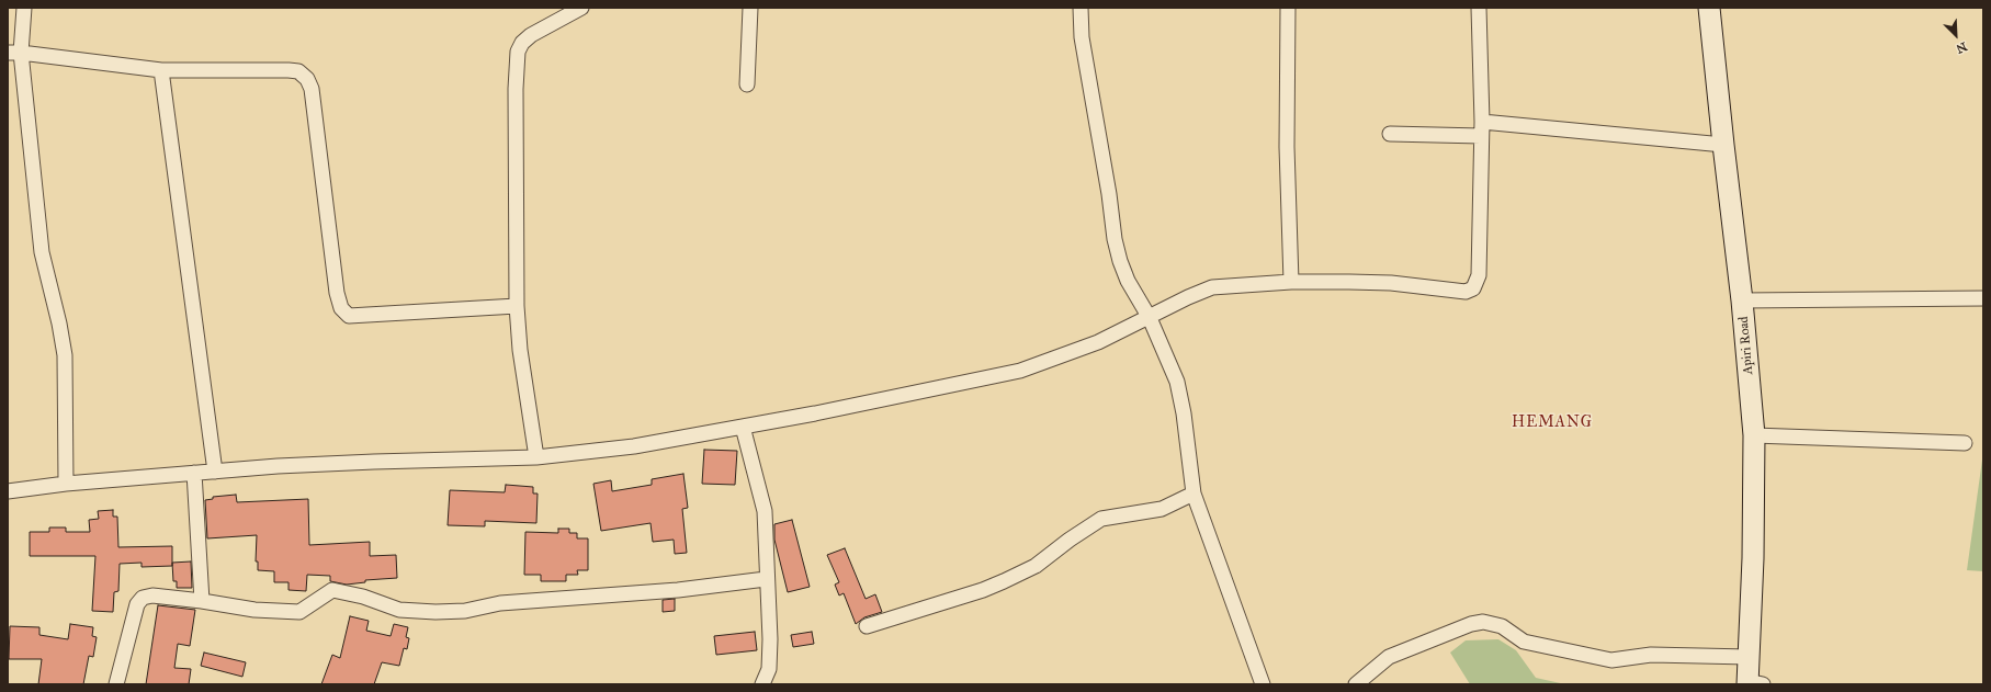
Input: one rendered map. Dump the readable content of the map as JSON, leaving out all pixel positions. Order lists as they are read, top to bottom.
{
  "streets": {
    "street": ["Apiri Road"]
  },
  "districts": ["HEMANG"],
  "north": "bottom right"
}
